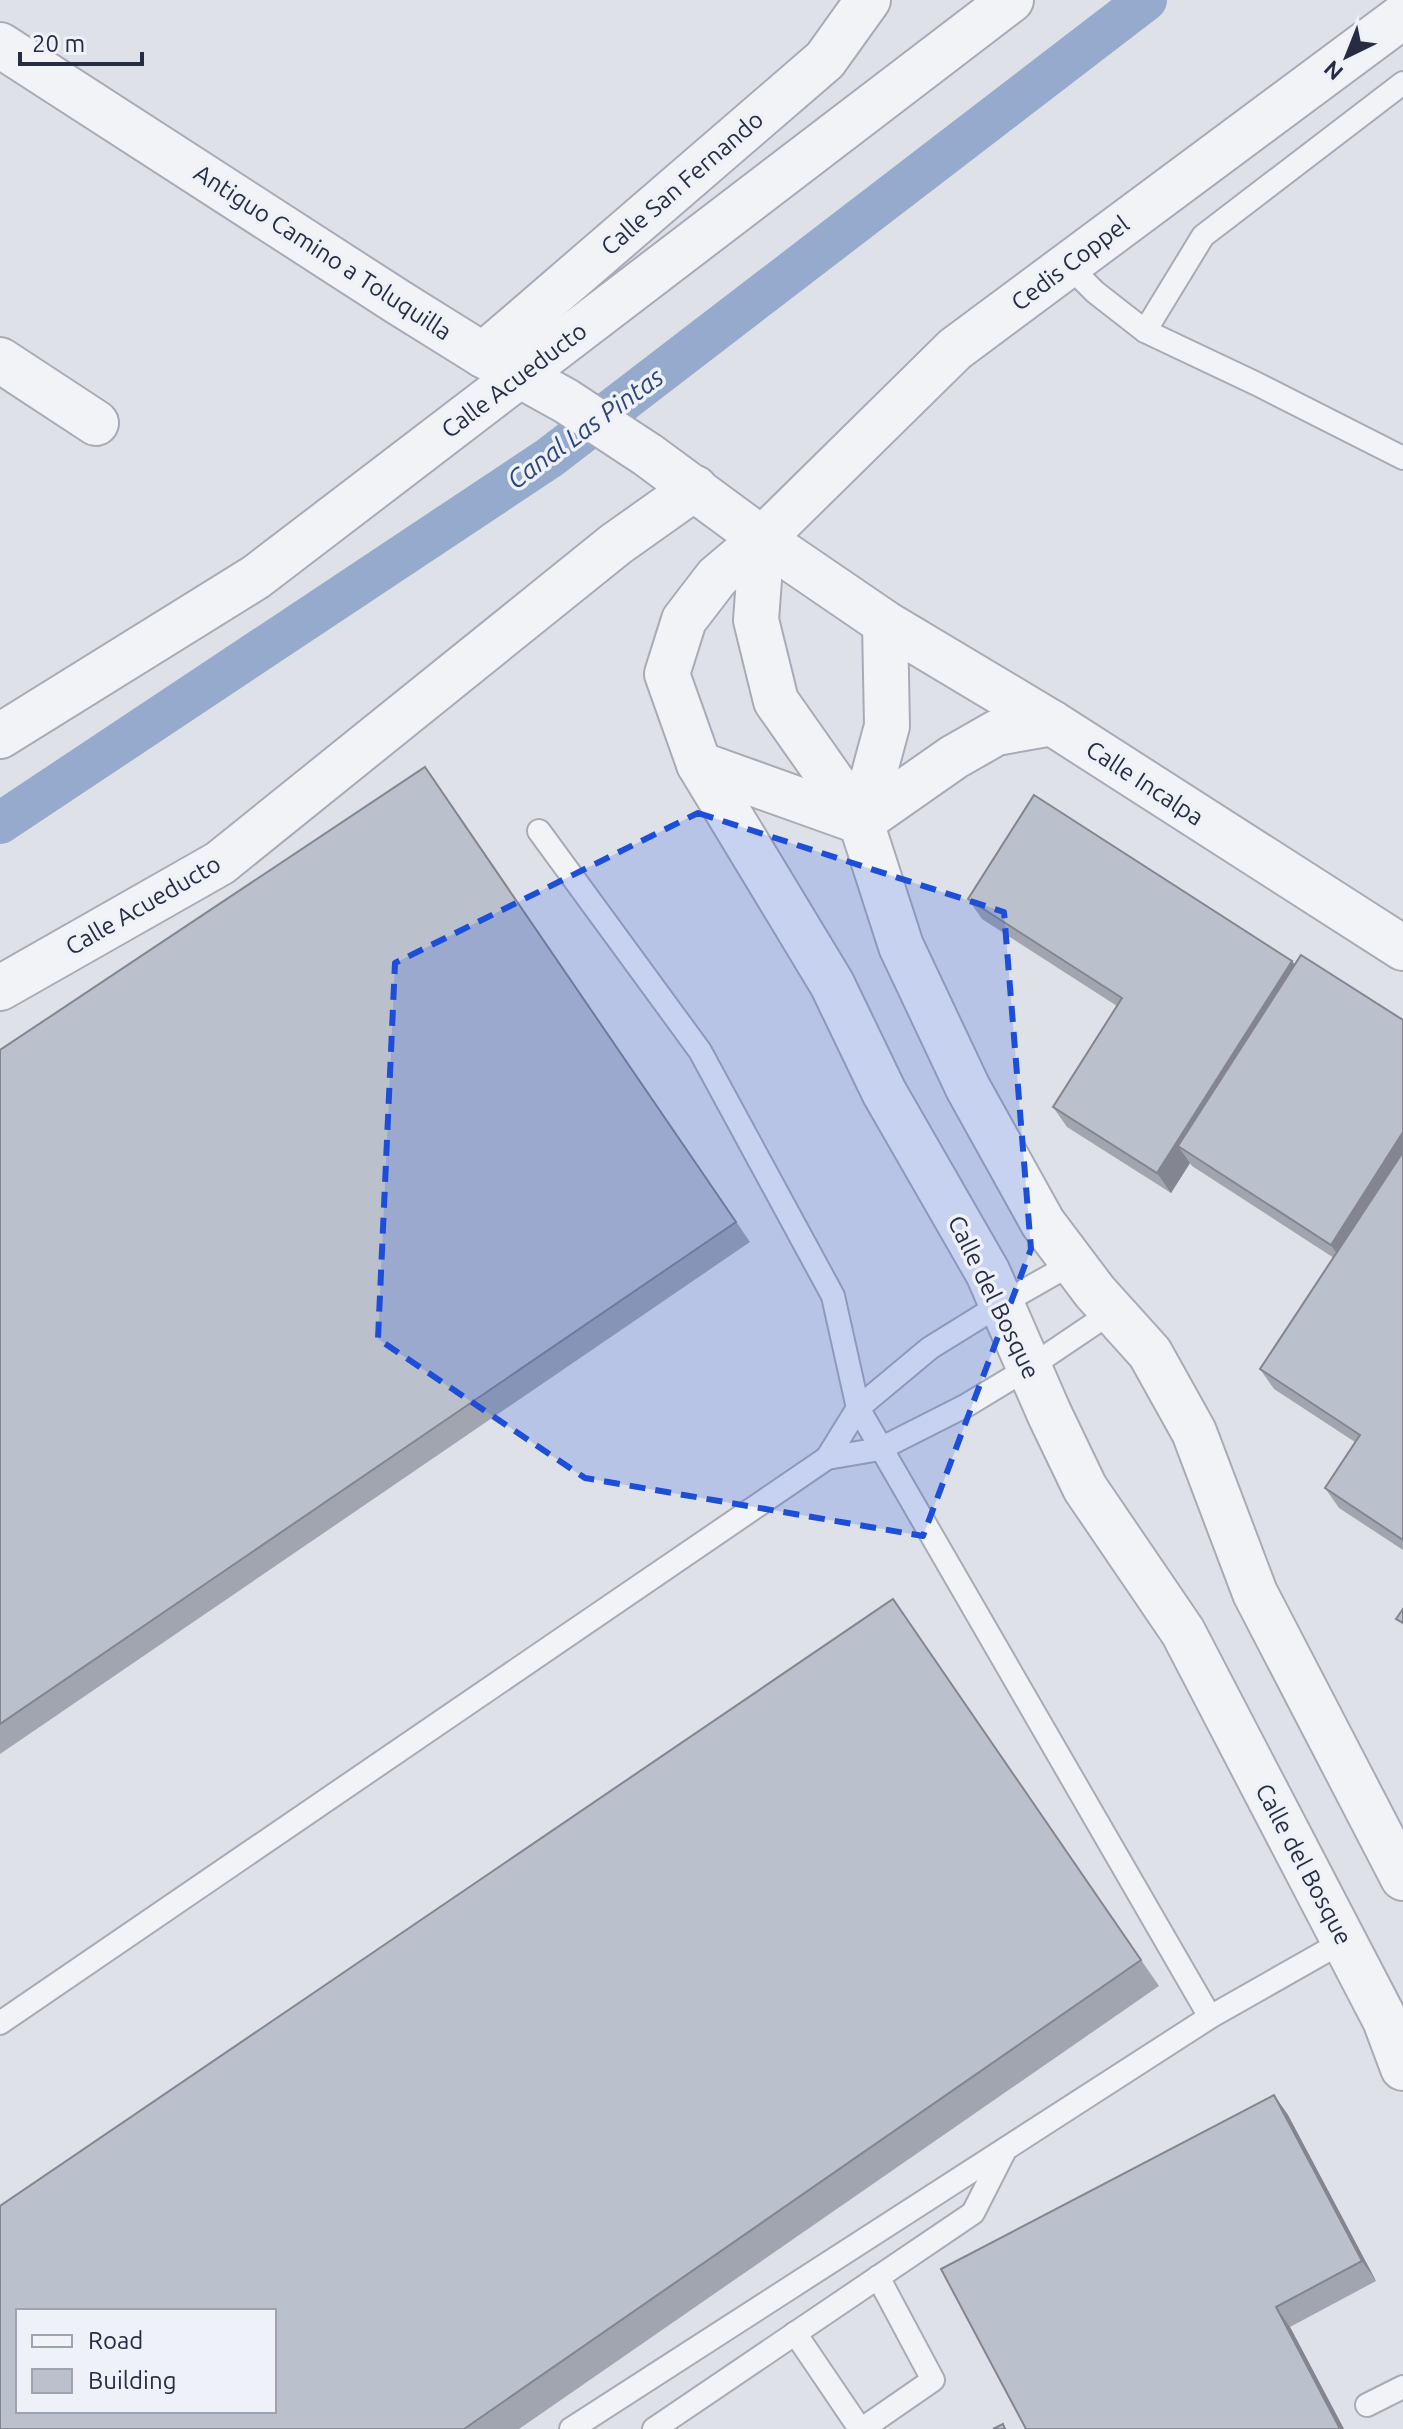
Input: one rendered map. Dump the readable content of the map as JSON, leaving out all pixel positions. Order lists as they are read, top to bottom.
{
  "streets": {
    "street": [
      "Calle San Fernando",
      "Antiguo Camino a Toluquilla",
      "Cedis Coppel",
      "Calle Acueducto",
      "Calle Incalpa",
      "Calle del Bosque"
    ]
  },
  "crossings": [
    ["Calle San Fernando", "Antiguo Camino a Toluquilla"],
    ["Calle San Fernando", "Calle Acueducto"],
    ["Antiguo Camino a Toluquilla", "Calle Acueducto"],
    ["Cedis Coppel", "Calle Incalpa"],
    ["Cedis Coppel", "Calle del Bosque"],
    ["Calle Incalpa", "Calle del Bosque"]
  ],
  "water": ["Canal Las Pintas"],
  "legend": ["Road", "Building"],
  "scale_bar": "20 m",
  "north": "bottom left"
}
